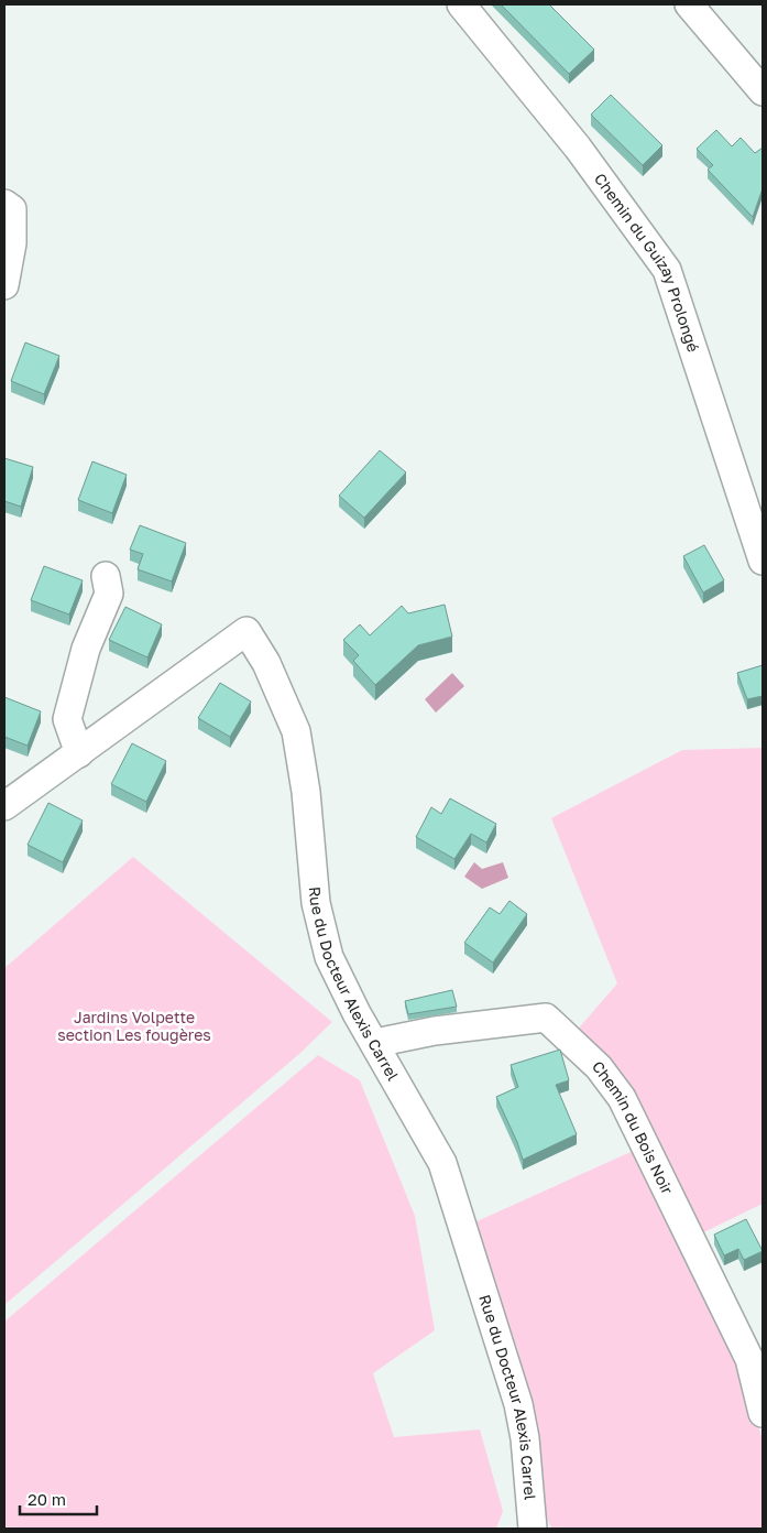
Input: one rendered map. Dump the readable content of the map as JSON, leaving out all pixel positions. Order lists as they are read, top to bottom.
{
  "streets": {
    "street": ["Chemin du Guizay Prolongé", "Rue du Docteur Alexis Carrel", "Chemin du Bois Noir"]
  },
  "crossings": [
    ["Rue du Docteur Alexis Carrel", "Chemin du Bois Noir"]
  ],
  "parks": ["Jardins Volpette section Les fougères"],
  "scale_bar": "20 m"
}
